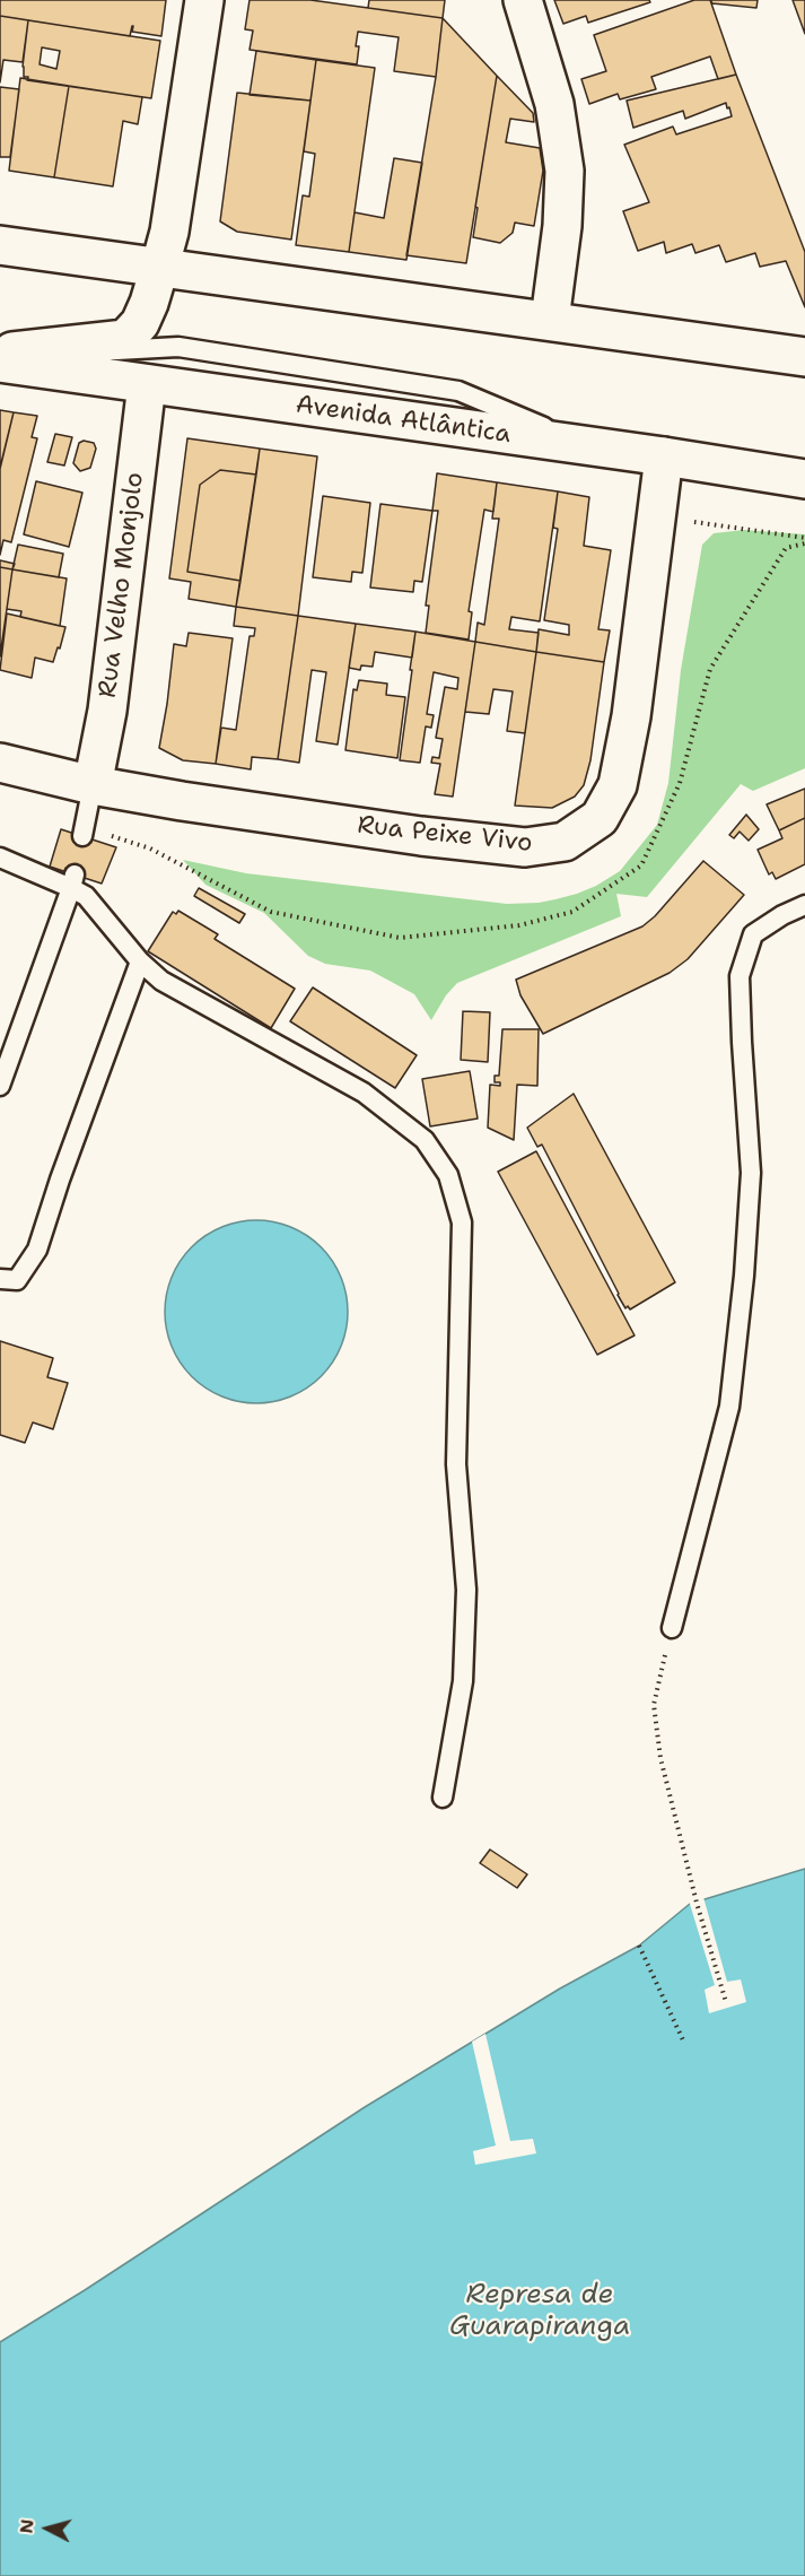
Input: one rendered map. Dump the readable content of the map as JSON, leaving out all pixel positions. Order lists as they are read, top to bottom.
{
  "streets": {
    "street": ["Avenida Atlântica", "Rua Velho Monjolo", "Rua Peixe Vivo"]
  },
  "crossings": [
    ["Avenida Atlântica", "Rua Velho Monjolo"],
    ["Avenida Atlântica", "Rua Peixe Vivo"],
    ["Rua Velho Monjolo", "Rua Peixe Vivo"]
  ],
  "water": ["Represa de Guarapiranga"],
  "north": "left"
}
